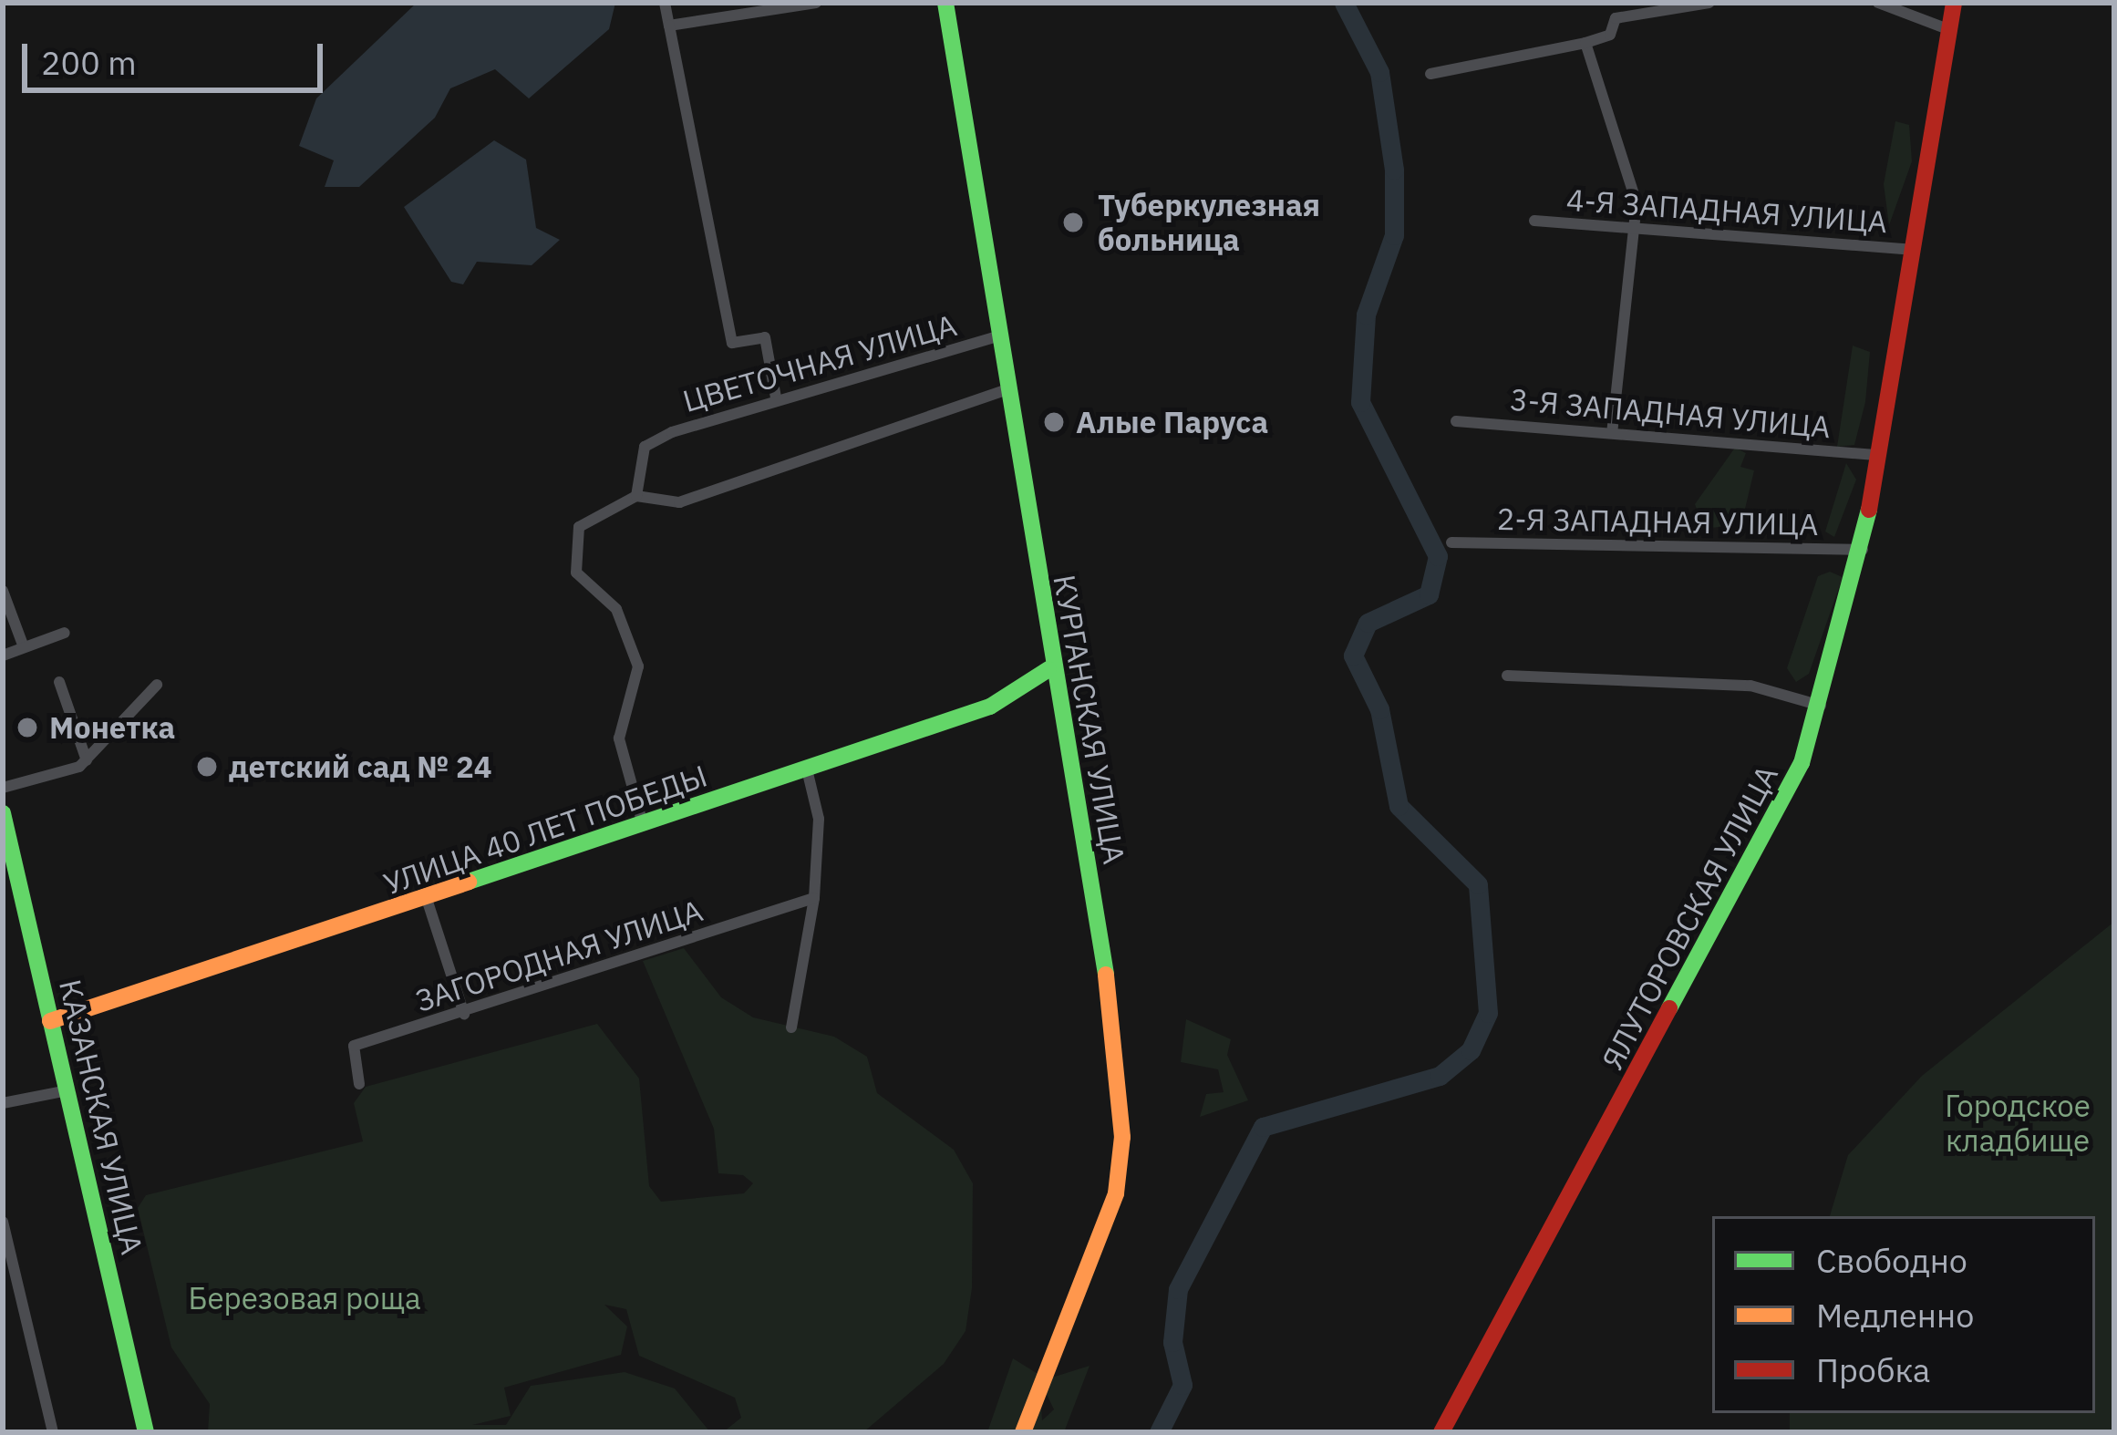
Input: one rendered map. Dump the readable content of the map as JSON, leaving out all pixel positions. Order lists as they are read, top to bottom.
{
  "streets": {
    "main road": [
      "КУРГАНСКАЯ УЛИЦА",
      "УЛИЦА 40 ЛЕТ ПОБЕДЫ",
      "ЯЛУТОРОВСКАЯ УЛИЦА",
      "КАЗАНСКАЯ УЛИЦА"
    ],
    "street": [
      "4-Я ЗАПАДНАЯ УЛИЦА",
      "ЦВЕТОЧНАЯ УЛИЦА",
      "3-Я ЗАПАДНАЯ УЛИЦА",
      "2-Я ЗАПАДНАЯ УЛИЦА",
      "ЗАГОРОДНАЯ УЛИЦА"
    ]
  },
  "crossings": [
    ["4-Я ЗАПАДНАЯ УЛИЦА", "ЯЛУТОРОВСКАЯ УЛИЦА"],
    ["ЦВЕТОЧНАЯ УЛИЦА", "КУРГАНСКАЯ УЛИЦА"],
    ["3-Я ЗАПАДНАЯ УЛИЦА", "ЯЛУТОРОВСКАЯ УЛИЦА"],
    ["2-Я ЗАПАДНАЯ УЛИЦА", "ЯЛУТОРОВСКАЯ УЛИЦА"],
    ["КУРГАНСКАЯ УЛИЦА", "УЛИЦА 40 ЛЕТ ПОБЕДЫ"],
    ["УЛИЦА 40 ЛЕТ ПОБЕДЫ", "КАЗАНСКАЯ УЛИЦА"]
  ],
  "parks": ["Городское кладбище", "Березовая роща"],
  "places": [
    "Туберкулезная больница",
    "Алые Паруса",
    "Монетка",
    "детский сад № 24"
  ],
  "legend": ["Свободно", "Медленно", "Пробка"],
  "scale_bar": "200 m"
}
